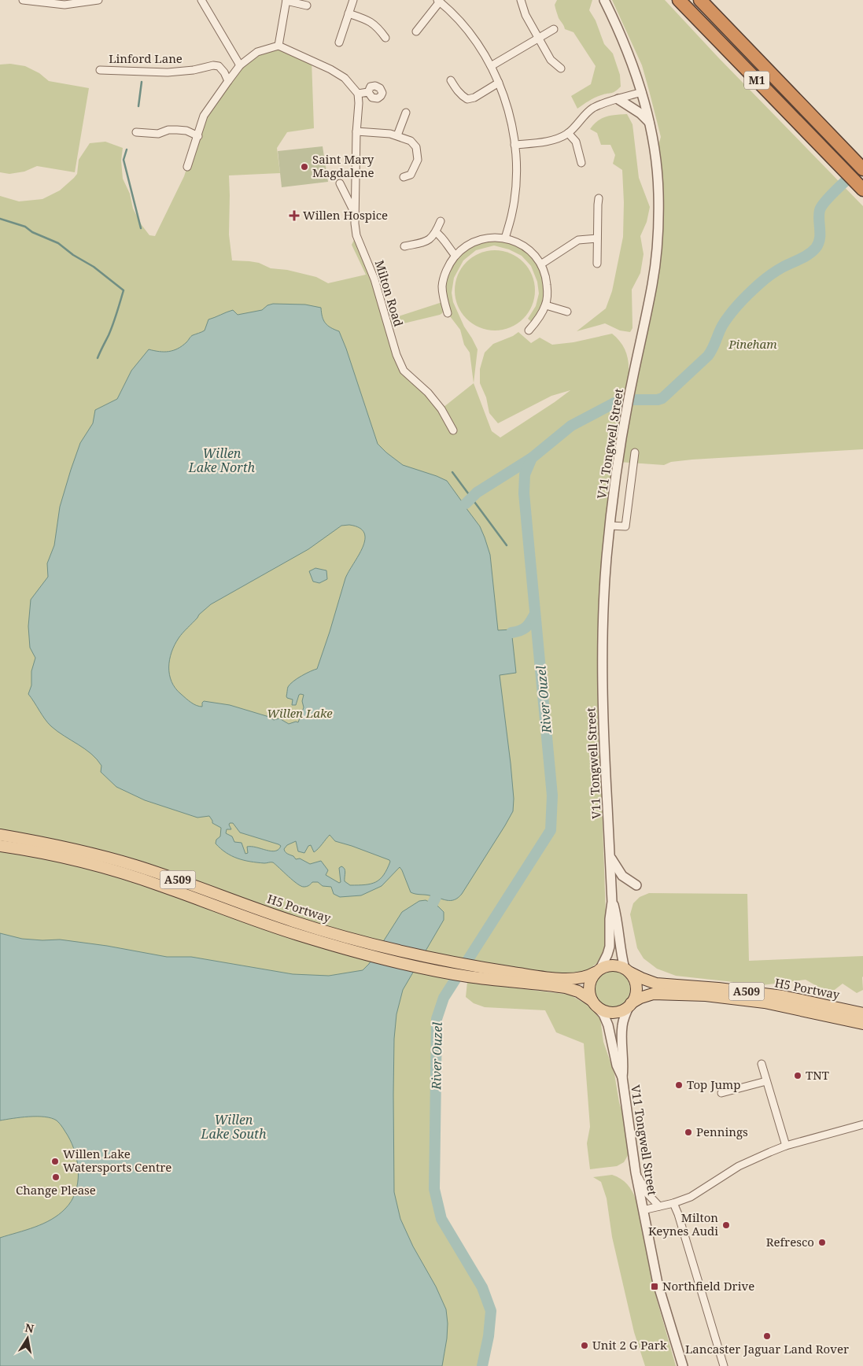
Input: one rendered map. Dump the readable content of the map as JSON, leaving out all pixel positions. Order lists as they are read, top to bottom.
{
  "streets": {
    "highway": ["M1"],
    "main road": ["A509", "H5 Portway"],
    "street": ["Linford Lane", "Milton Road", "V11 Tongwell Street"]
  },
  "crossings": [
    ["V11 Tongwell Street", "A509"],
    ["V11 Tongwell Street", "H5 Portway"],
    ["A509", "H5 Portway"]
  ],
  "water": ["Willen Lake North", "River Ouzel", "Willen Lake South"],
  "parks": ["Pineham", "Willen Lake"],
  "places": {
    "other": [
      "Saint Mary Magdalene",
      "TNT",
      "Top Jump",
      "Pennings",
      "Willen Lake Watersports Centre",
      "Change Please",
      "Milton Keynes Audi",
      "Refresco",
      "Lancaster Jaguar Land Rover",
      "Unit 2 G Park"
    ],
    "health": ["Willen Hospice"],
    "transit": ["Northfield Drive"]
  },
  "north": "top"
}
